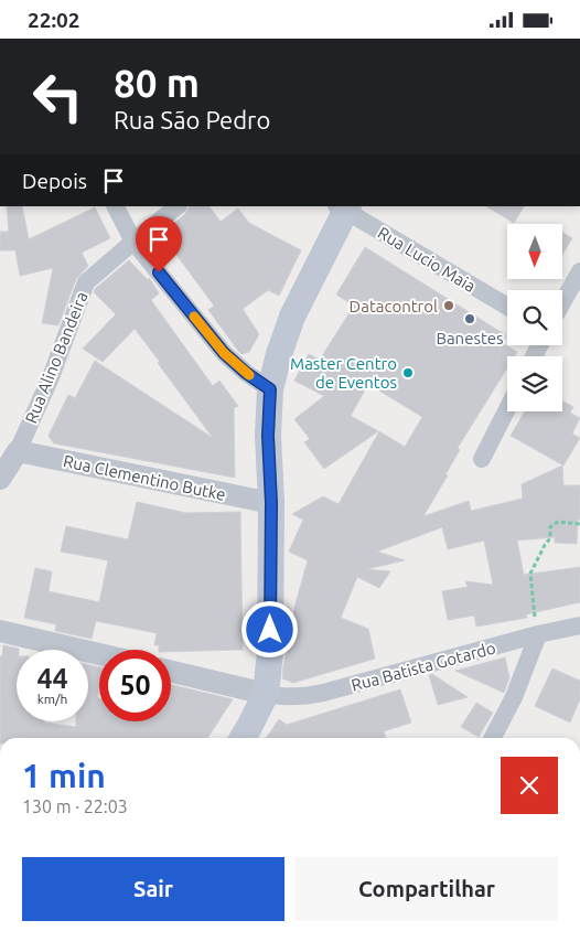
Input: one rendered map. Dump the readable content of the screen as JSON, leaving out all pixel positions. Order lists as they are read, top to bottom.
{
  "streets": {
    "street": [
      "Rua Lucio Maia",
      "Rua Alino Bandeira",
      "Rua Clementino Butke",
      "Rua Batista Gotardo"
    ]
  },
  "crossings": [
    ["Rua Alino Bandeira", "Rua Clementino Butke"]
  ],
  "places": ["Datacontrol", "Banestes", "Master Centro de Eventos"],
  "north": "bottom",
  "page": {
    "status": "22:02",
    "turn": ["80 m", "Rua São Pedro"],
    "then": "Depois",
    "speed": "44 km/h",
    "limit": "50",
    "heading": ["1 min", "130 m · 22:03"],
    "buttons": ["Sair", "Compartilhar"]
  }
}
